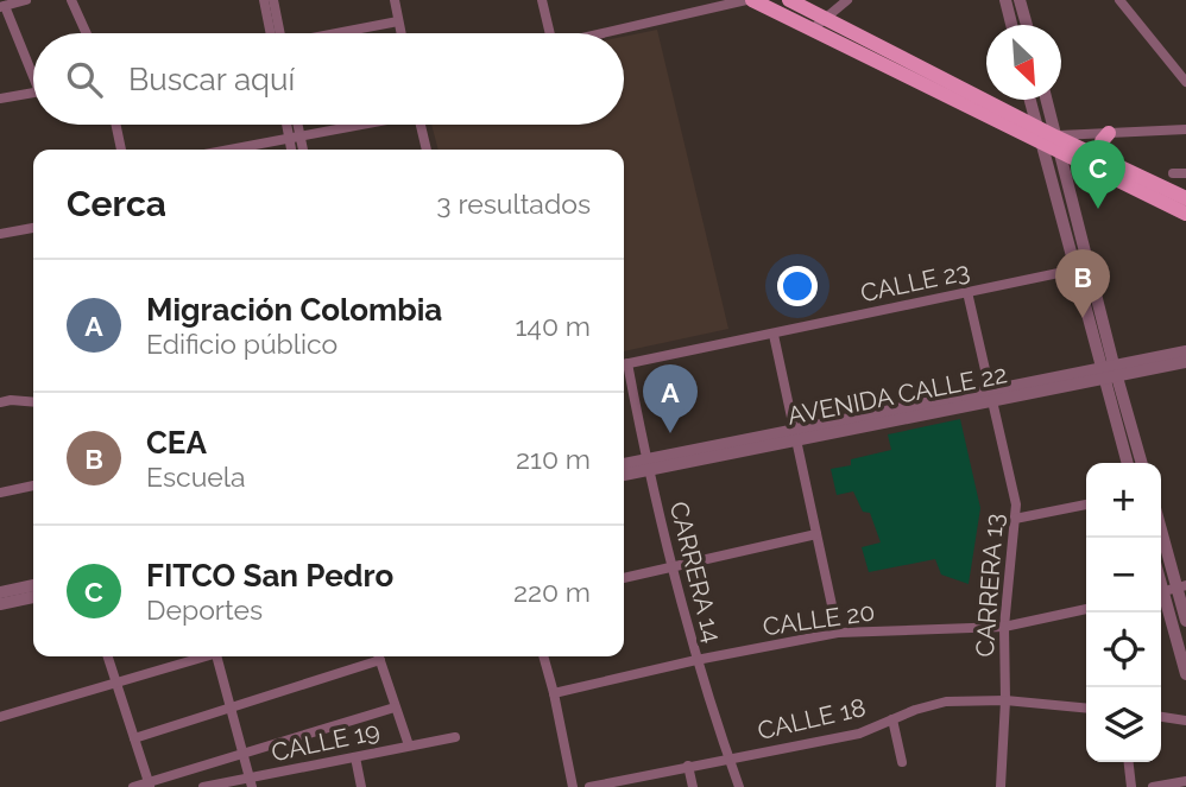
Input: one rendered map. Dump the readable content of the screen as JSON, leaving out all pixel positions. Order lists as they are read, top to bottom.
{
  "streets": {
    "street": [
      "CALLE 23",
      "AVENIDA CALLE 22",
      "CARRERA 14",
      "CARRERA 13",
      "CALLE 20",
      "CALLE 18",
      "CALLE 19"
    ]
  },
  "crossings": [
    ["CALLE 23", "CARRERA 13"],
    ["AVENIDA CALLE 22", "CARRERA 14"],
    ["AVENIDA CALLE 22", "CARRERA 13"],
    ["CARRERA 14", "CALLE 20"],
    ["CARRERA 14", "CALLE 18"],
    ["CARRERA 13", "CALLE 20"],
    ["CARRERA 13", "CALLE 18"]
  ],
  "north": "bottom right",
  "page": {
    "search": "Buscar aquí",
    "pins": ["C", "B", "A"],
    "heading": ["Cerca", "3 resultados"],
    "list": [
      {
        "mark": "A",
        "name": "Migración Colombia",
        "note": "Edificio público",
        "value": "140 m"
      },
      {
        "mark": "B",
        "name": "CEA",
        "note": "Escuela",
        "value": "210 m"
      },
      {
        "mark": "C",
        "name": "FITCO San Pedro",
        "note": "Deportes",
        "value": "220 m"
      }
    ],
    "map_buttons": ["+", "−"]
  }
}
